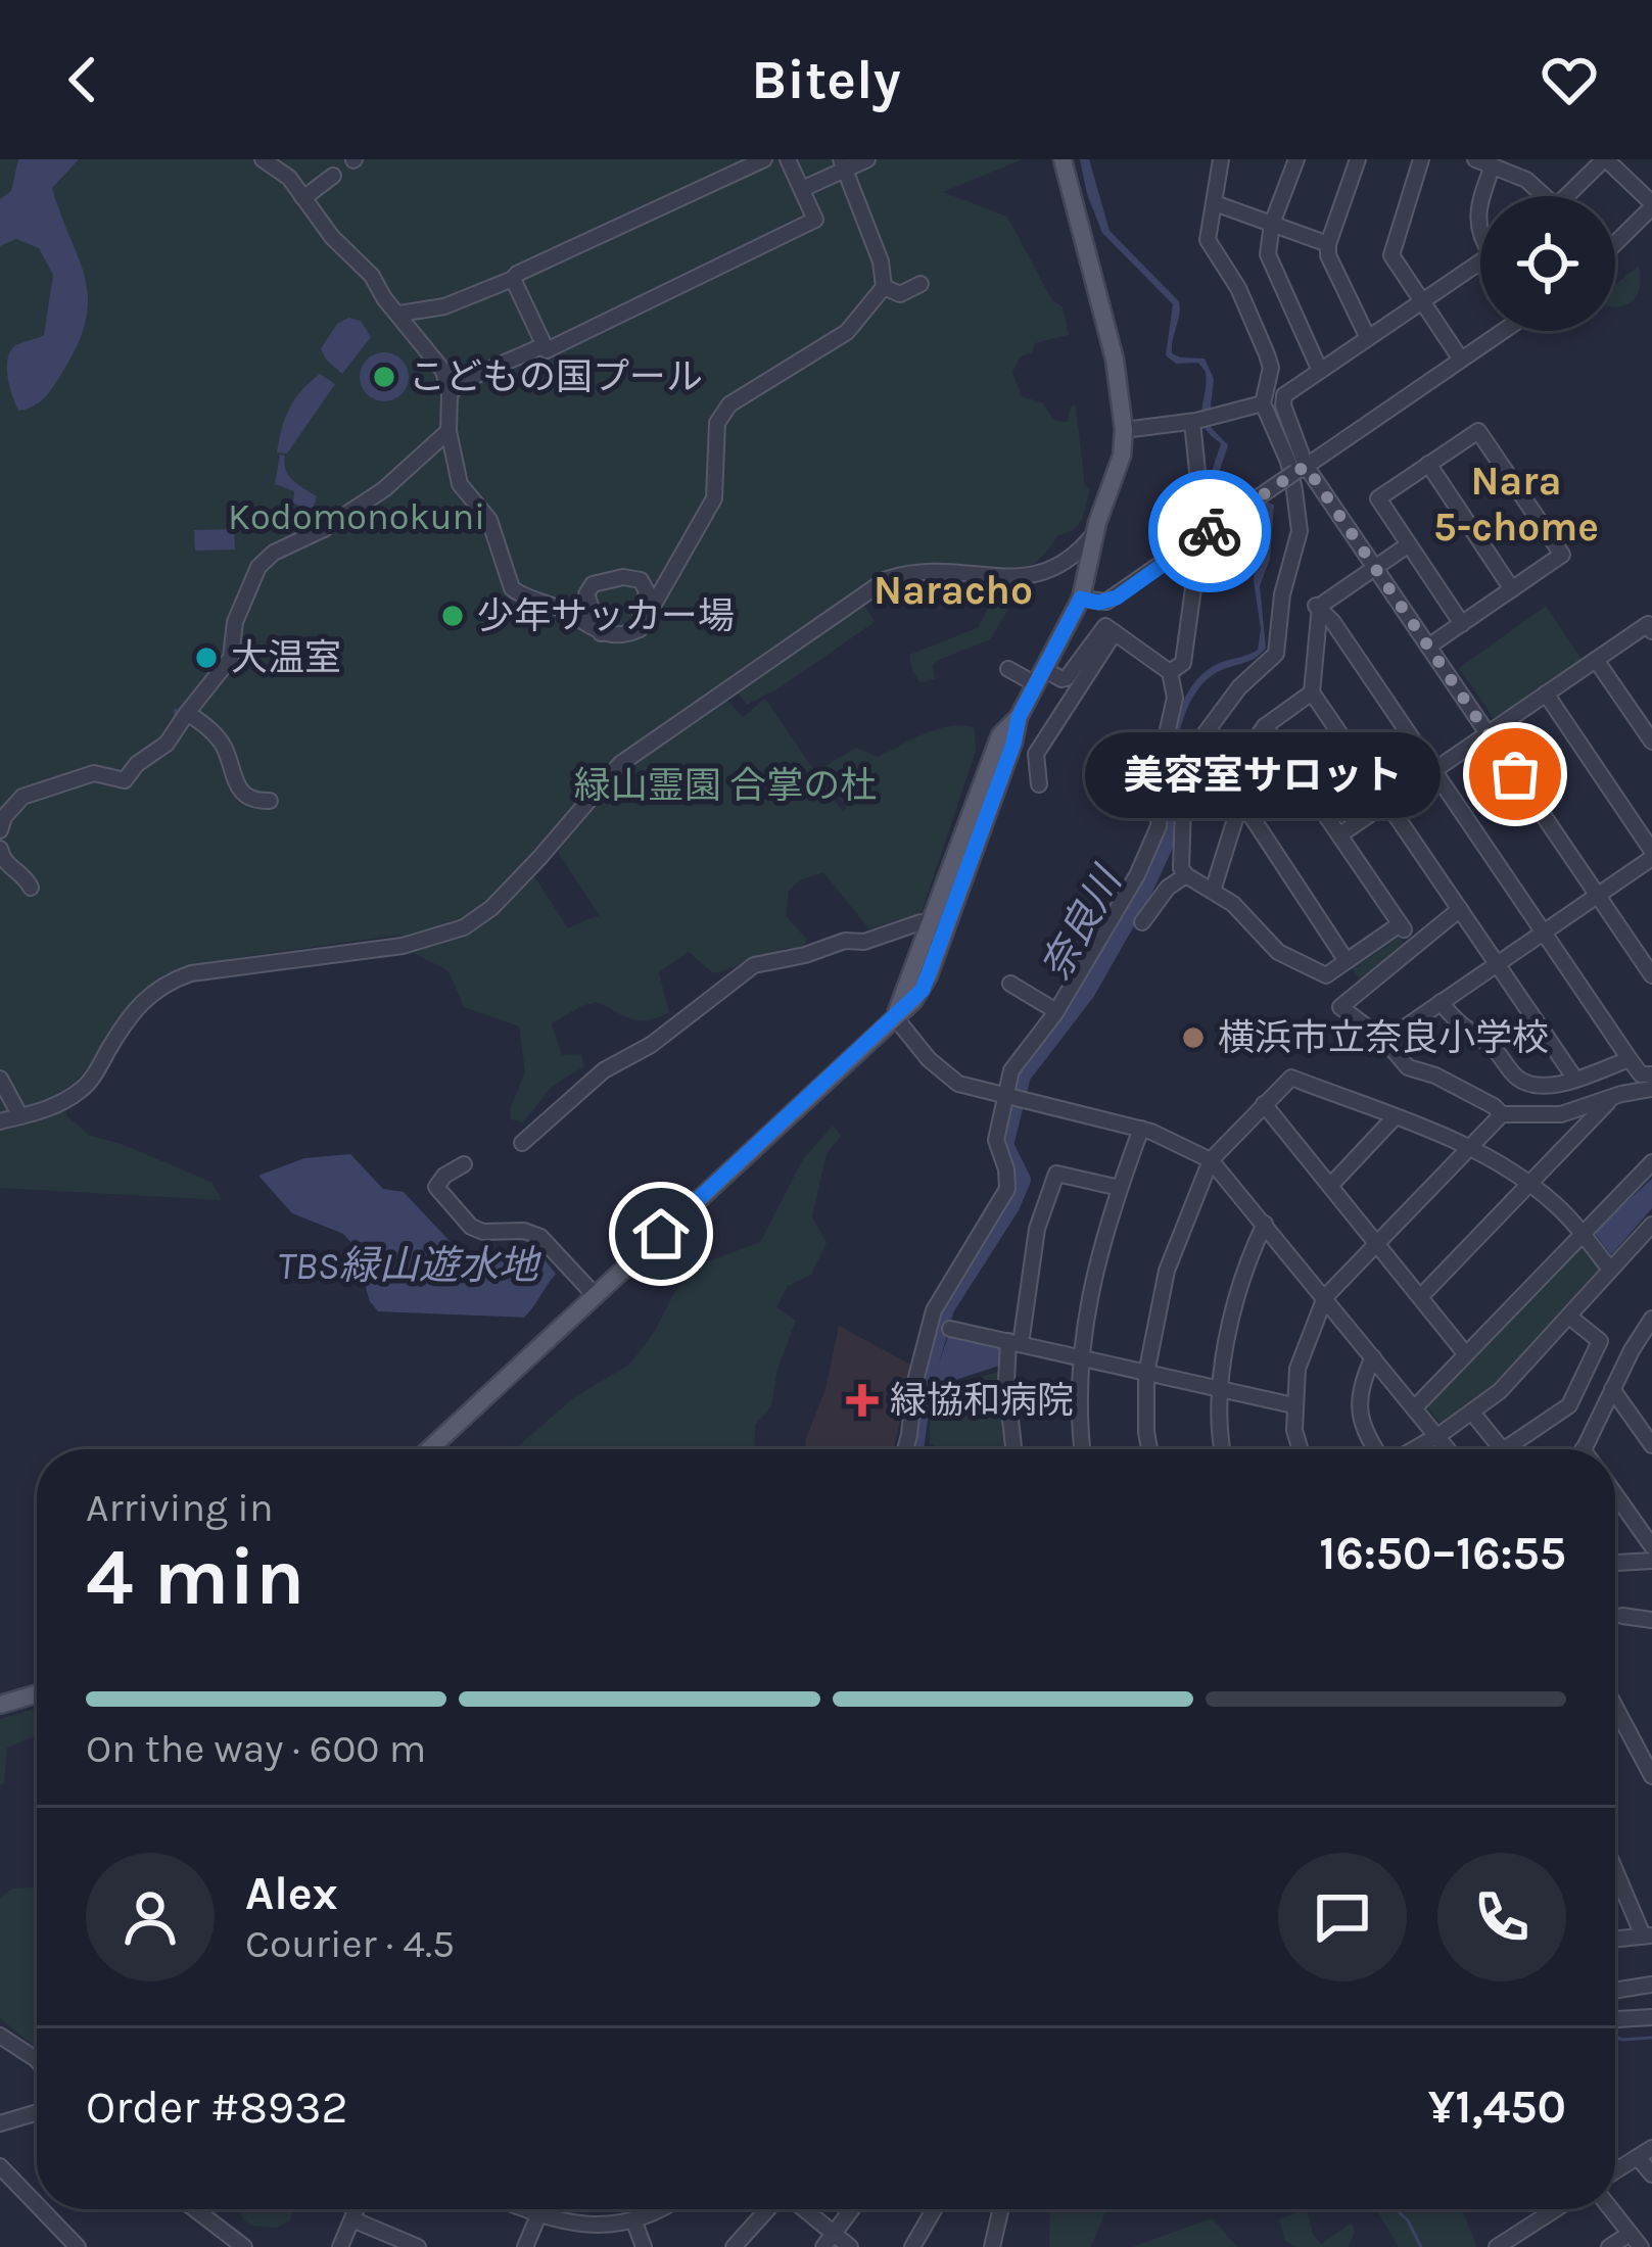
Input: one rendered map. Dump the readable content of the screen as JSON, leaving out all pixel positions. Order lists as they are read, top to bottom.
{
  "districts": ["Nara 5-chome", "Naracho"],
  "water": ["奈良川", "TBS緑山遊水地"],
  "parks": ["Kodomonokuni", "緑山霊園 合掌の杜"],
  "places": {
    "other": [
      "こどもの国プール",
      "少年サッカー場",
      "大温室",
      "美容室サロット",
      "横浜市立奈良小学校"
    ],
    "health": ["緑協和病院"]
  },
  "page": {
    "header": "Bitely",
    "bubble": "美容室サロット",
    "heading": ["4 min", "Arriving in", "16:50–16:55"],
    "panel": [
      "Alex",
      "Courier · 4.5",
      "Order #8932",
      "¥1,450"
    ],
    "bar": "On the way · 600 m"
  }
}
